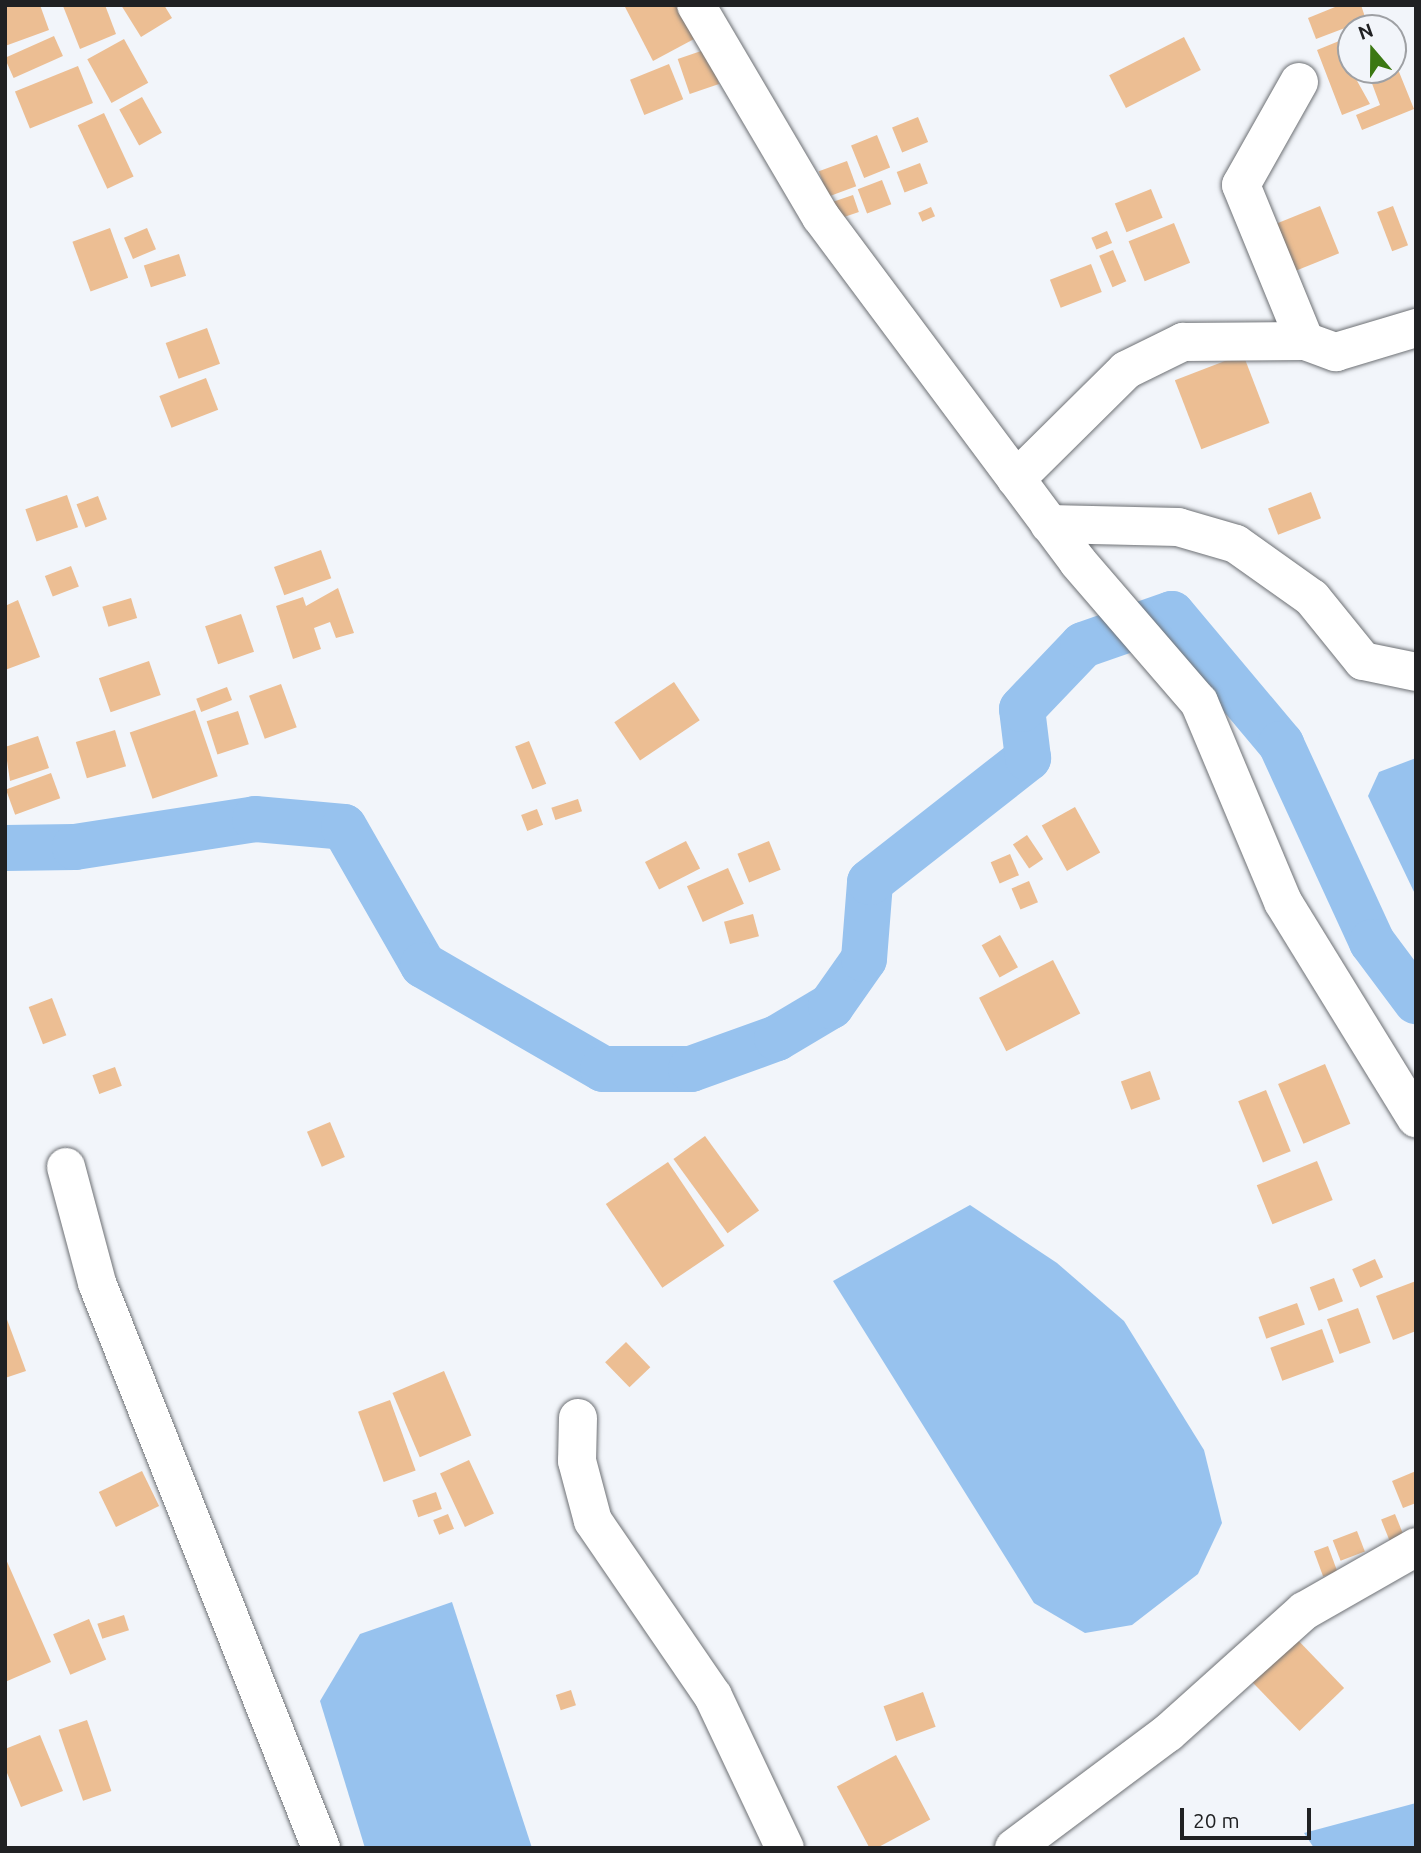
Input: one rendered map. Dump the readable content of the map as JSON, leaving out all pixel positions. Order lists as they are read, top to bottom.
{
  "scale_bar": "20 m",
  "north": "top"
}
